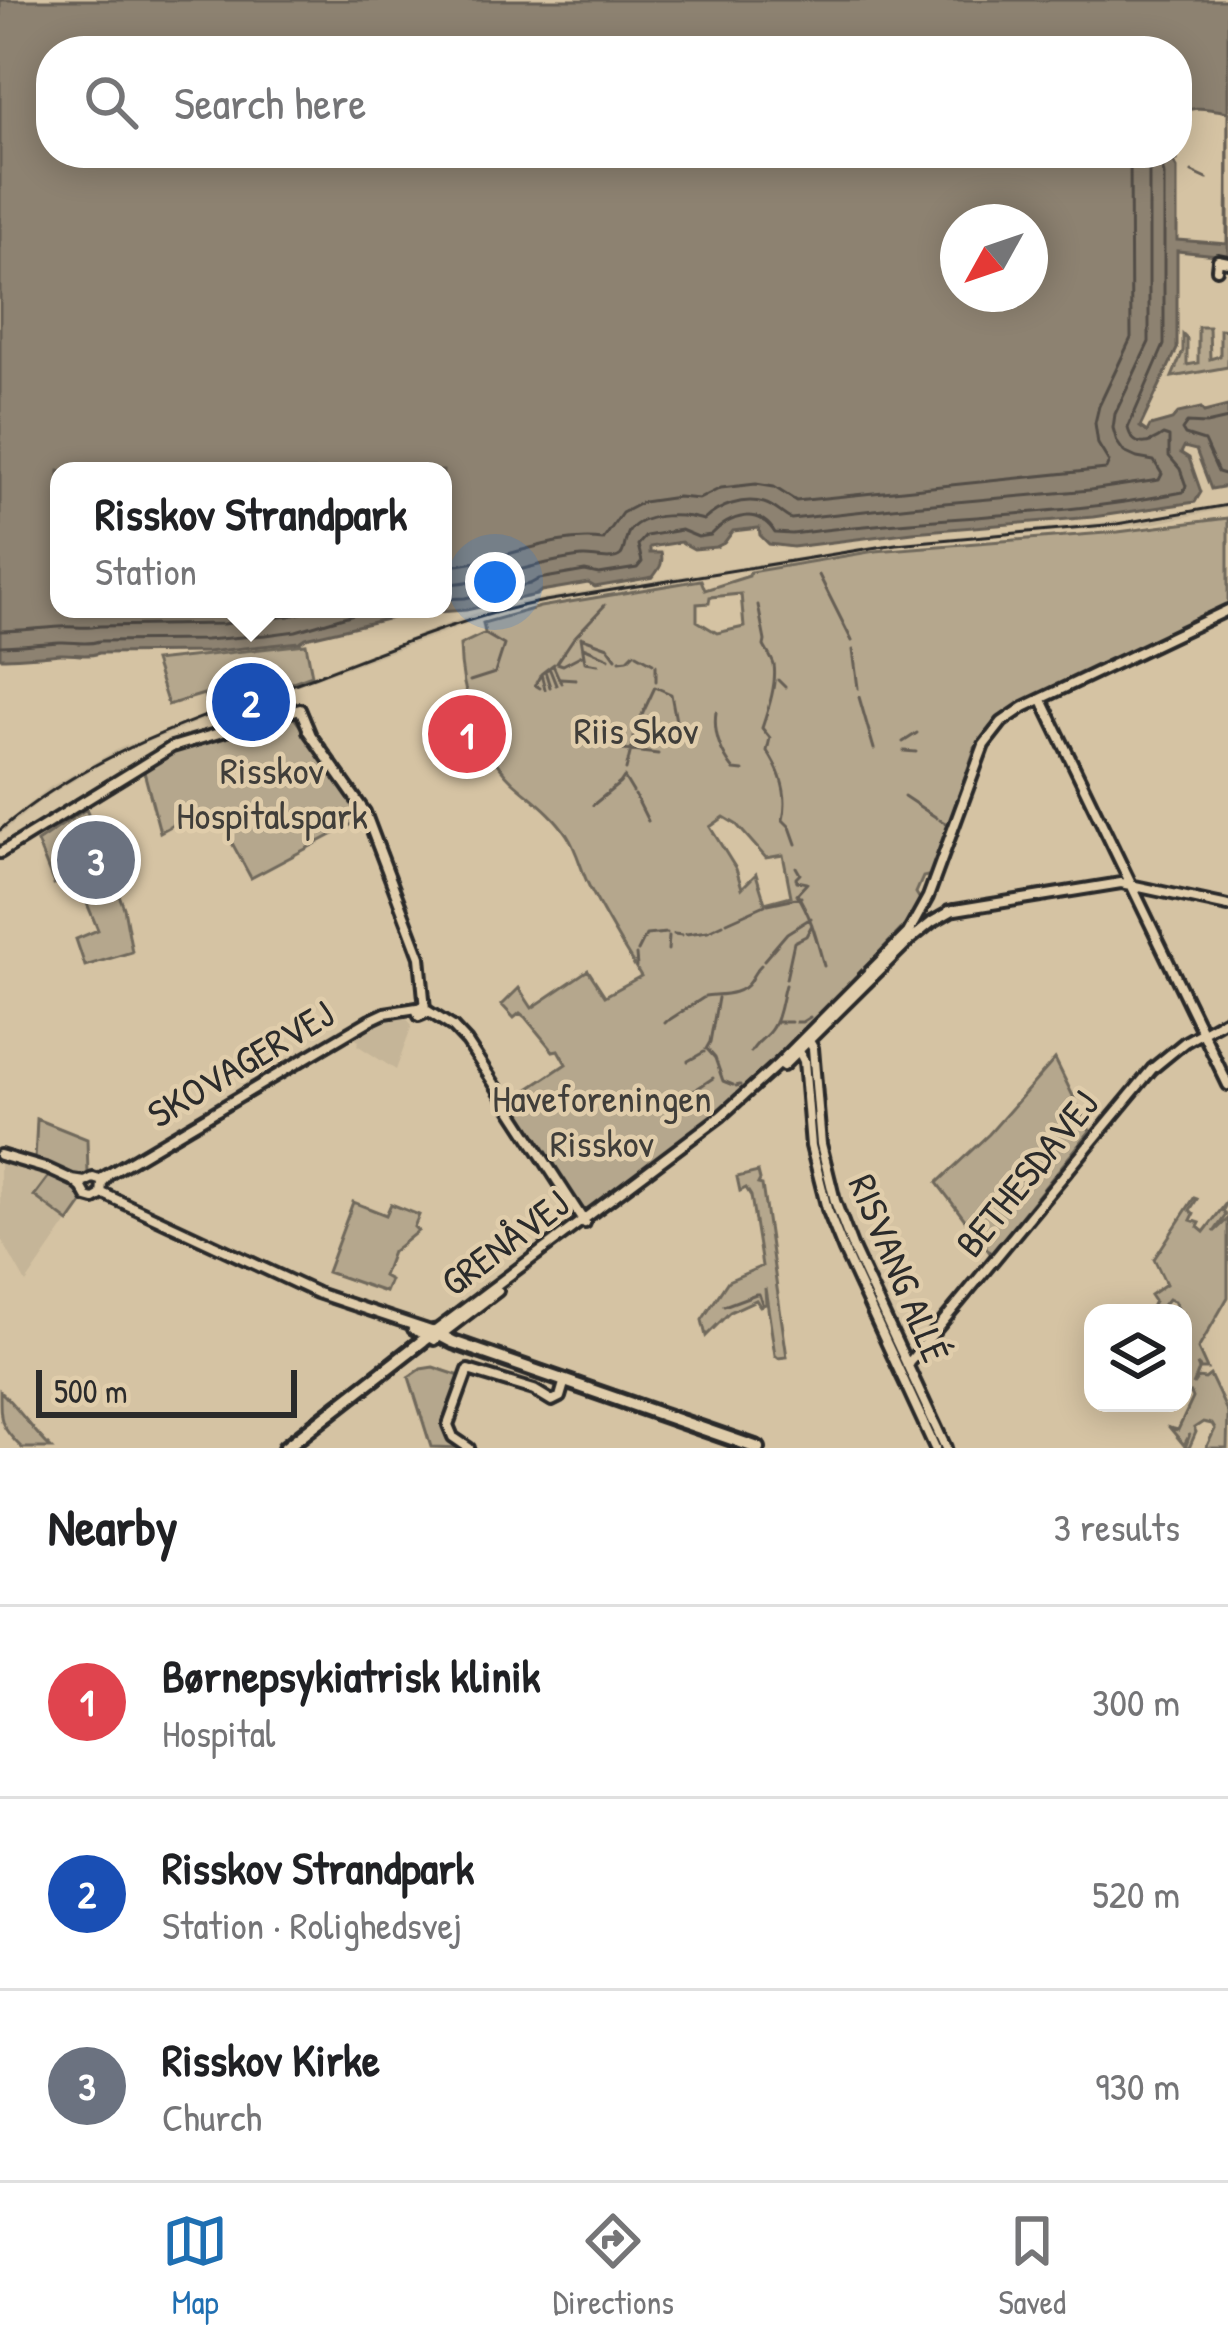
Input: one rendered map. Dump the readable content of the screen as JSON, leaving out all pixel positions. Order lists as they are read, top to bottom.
{
  "streets": {
    "main road": ["GRENÅVEJ"],
    "street": ["SKOVAGERVEJ", "BETHESDAVEJ", "RISVANG ALLÉ"]
  },
  "crossings": [
    ["BETHESDAVEJ", "RISVANG ALLÉ"],
    ["GRENÅVEJ", "RISVANG ALLÉ"]
  ],
  "parks": ["Riis Skov", "Risskov Hospitalspark", "Haveforeningen Risskov"],
  "scale_bar": "500 m",
  "north": "bottom left",
  "page": {
    "search": "Search here",
    "popup": ["Risskov Strandpark", "Station"],
    "pins": ["2", "1", "3"],
    "scale": "500 m",
    "heading": ["Nearby", "3 results"],
    "list": [
      {
        "mark": "1",
        "name": "Børnepsykiatrisk klinik",
        "note": "Hospital",
        "value": "300 m"
      },
      {
        "mark": "2",
        "name": "Risskov Strandpark",
        "note": "Station · Rolighedsvej",
        "value": "520 m"
      },
      {
        "mark": "3",
        "name": "Risskov Kirke",
        "note": "Church",
        "value": "930 m"
      }
    ],
    "nav": ["Map", "Directions", "Saved"]
  }
}
